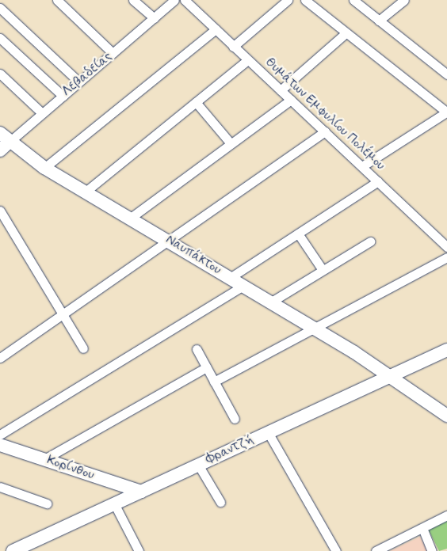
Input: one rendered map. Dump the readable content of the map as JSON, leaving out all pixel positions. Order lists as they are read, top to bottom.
{
  "streets": {
    "main road": ["Ναυπάκτου", "Φραντζή", "Κορίνθου"],
    "street": ["Λεβαδείας", "Θυμάτων Εμφυλίου Πολέμου"]
  },
  "crossings": [
    ["Λεβαδείας", "Ναυπάκτου"],
    ["Ναυπάκτου", "Φραντζή"],
    ["Φραντζή", "Κορίνθου"]
  ]
}
